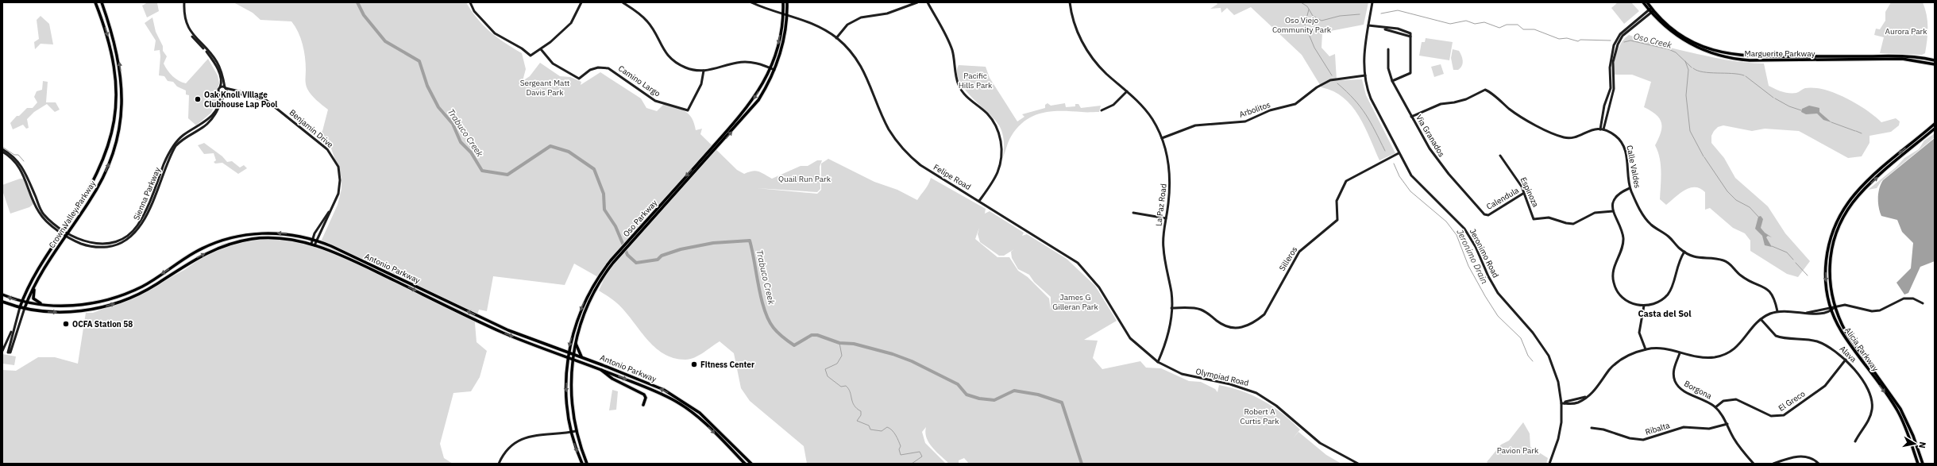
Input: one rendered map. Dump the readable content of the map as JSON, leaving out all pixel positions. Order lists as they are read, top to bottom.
{
  "streets": {
    "main road": [
      "Marguerite Parkway",
      "Crown Valley Parkway",
      "Oso Parkway",
      "Antonio Parkway",
      "Alicia Parkway"
    ],
    "street": [
      "Camino Largo",
      "Arbolitos",
      "Benjamin Drive",
      "Via Granados",
      "Calle Valdes",
      "Felipe Road",
      "Espinoza",
      "Sienna Parkway",
      "Calendula",
      "La Paz Road",
      "Jeronimo Road",
      "Silleros",
      "Alava",
      "Olympiad Road",
      "Borgona",
      "El Greco",
      "Ribalta"
    ]
  },
  "crossings": [
    ["Arbolitos", "La Paz Road"],
    ["Arbolitos", "Jeronimo Road"],
    ["Benjamin Drive", "Sienna Parkway"],
    ["Benjamin Drive", "Antonio Parkway"],
    ["Via Granados", "Calendula"],
    ["Felipe Road", "La Paz Road"],
    ["Felipe Road", "Oso Parkway"],
    ["Felipe Road", "Olympiad Road"],
    ["Espinoza", "Calendula"],
    ["Sienna Parkway", "Crown Valley Parkway"],
    ["La Paz Road", "Silleros"],
    ["La Paz Road", "Olympiad Road"],
    ["Crown Valley Parkway", "Antonio Parkway"],
    ["Oso Parkway", "Antonio Parkway"],
    ["Jeronimo Road", "Silleros"],
    ["Alava", "El Greco"],
    ["Borgona", "El Greco"],
    ["Borgona", "Ribalta"]
  ],
  "districts": ["Casta del Sol"],
  "water": ["Oso Creek", "Trabuco Creek", "Jeronimo Drain"],
  "parks": [
    "Oso Viejo Community Park",
    "Aurora Park",
    "Pacific Hills Park",
    "Sergeant Matt Davis Park",
    "Quail Run Park",
    "James G Gilleran Park",
    "Robert A Curtis Park",
    "Pavion Park"
  ],
  "places": ["Oak Knoll Village Clubhouse Lap Pool", "OCFA Station 58", "Fitness Center"],
  "north": "right"
}
